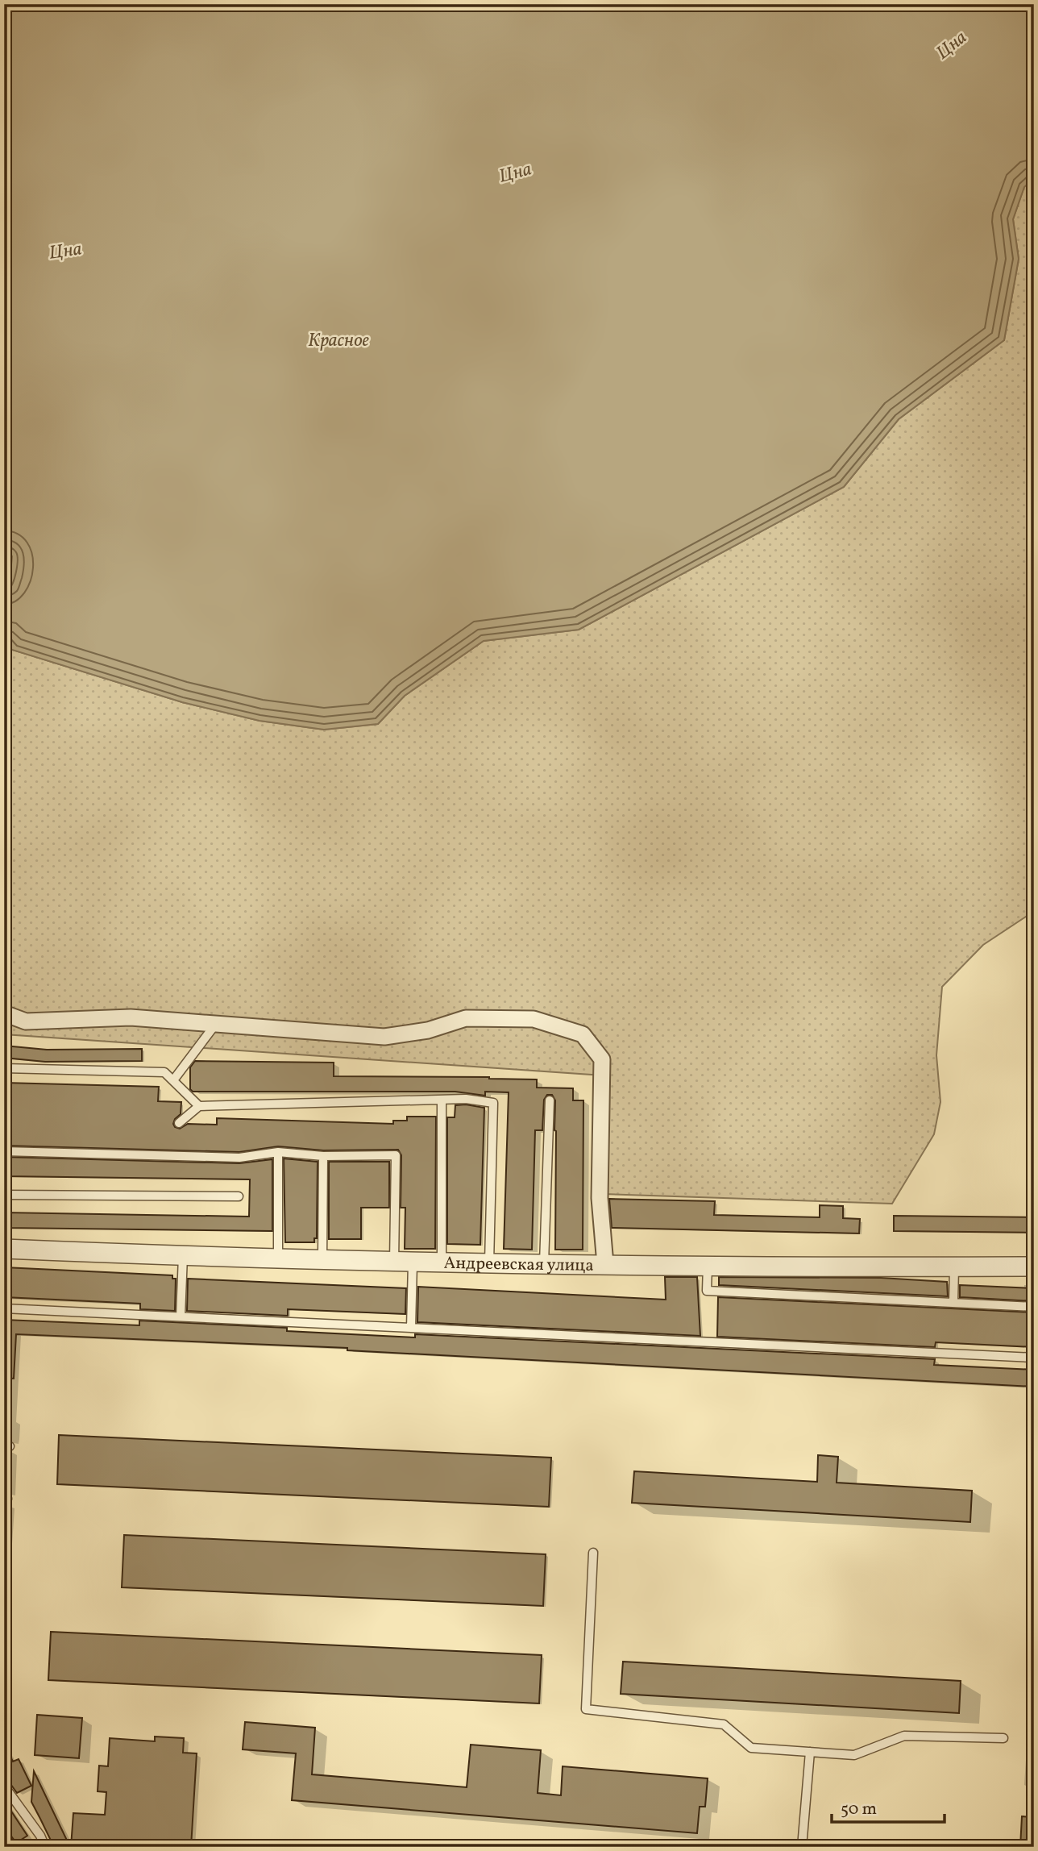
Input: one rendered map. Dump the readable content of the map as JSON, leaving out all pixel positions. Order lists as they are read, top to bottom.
{
  "streets": {
    "street": ["Андреевская улица"]
  },
  "water": ["Цна", "Красное"],
  "scale_bar": "50 m"
}
